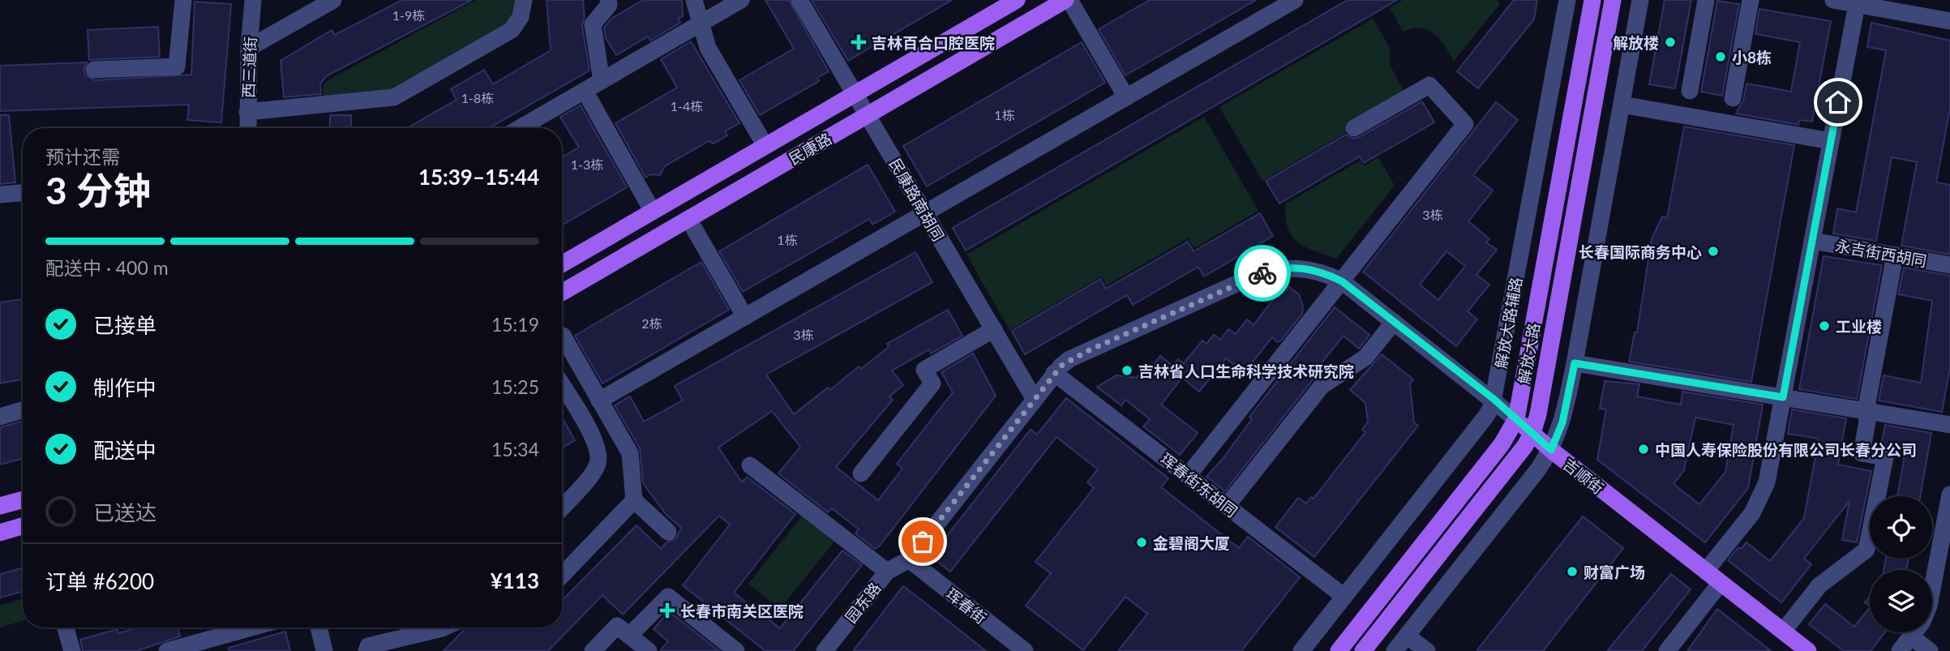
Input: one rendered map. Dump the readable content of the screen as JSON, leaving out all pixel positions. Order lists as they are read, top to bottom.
{
  "streets": {
    "main road": ["民康路", "解放大路", "吉顺街"],
    "street": [
      "西三道街",
      "民康路南胡同",
      "永吉街西胡同",
      "解放大路辅路",
      "珲春街东胡同",
      "园东路",
      "珲春街"
    ]
  },
  "crossings": [
    ["民康路", "民康路南胡同"],
    ["民康路南胡同", "园东路"],
    ["解放大路辅路", "吉顺街"],
    ["解放大路辅路", "珲春街东胡同"],
    ["解放大路", "吉顺街"],
    ["吉顺街", "珲春街东胡同"],
    ["吉顺街", "园东路"],
    ["珲春街东胡同", "园东路"],
    ["园东路", "珲春街"]
  ],
  "places": {
    "health": ["吉林百合口腔医院", "长春市南关区医院"],
    "other": [
      "解放楼",
      "小8栋",
      "长春国际商务中心",
      "工业楼",
      "吉林省人口生命科学技术研究院",
      "中国人寿保险股份有限公司长春分公司",
      "金碧阁大厦",
      "财富广场"
    ]
  },
  "house_numbers": [
    "1-9栋",
    "1-8栋",
    "1-4栋",
    "1栋",
    "1-3栋",
    "3栋",
    "1栋",
    "2栋",
    "3栋"
  ],
  "page": {
    "heading": ["3 分钟", "预计还需", "15:39–15:44"],
    "panel": ["订单 #6200", "¥113"],
    "bar": "配送中 · 400 m",
    "list": [
      ["已接单", "15:19"],
      ["制作中", "15:25"],
      ["配送中", "15:34"],
      "已送达"
    ]
  }
}
